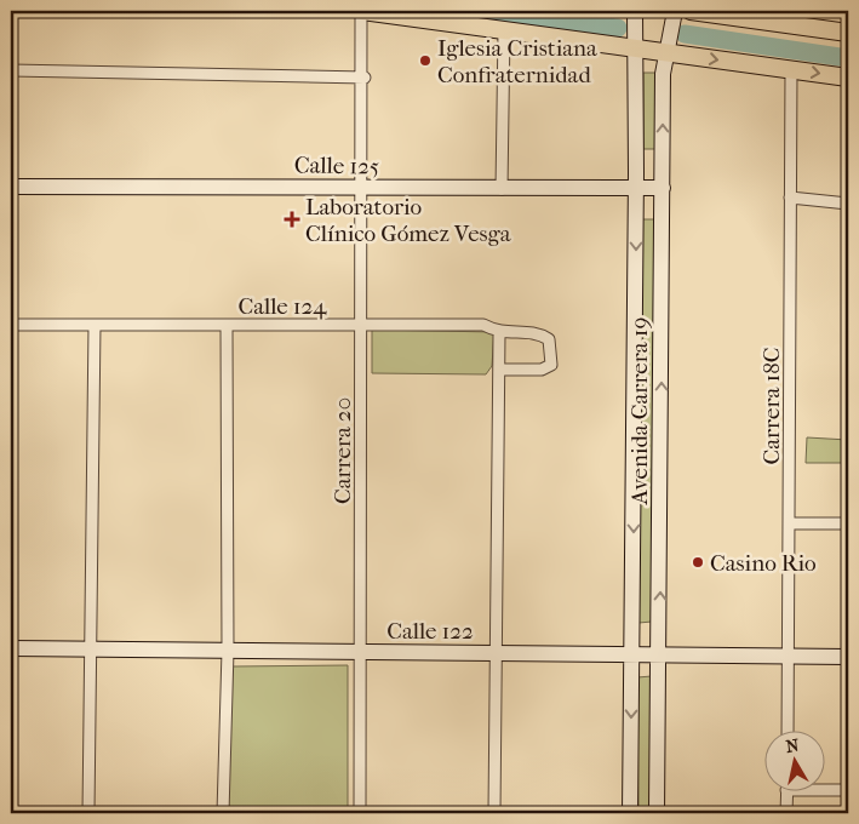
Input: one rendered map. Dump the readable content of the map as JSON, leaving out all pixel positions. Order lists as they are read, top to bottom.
{
  "streets": {
    "main road": ["Calle 125", "Avenida Carrera 19", "Calle 122"],
    "street": ["Calle 124", "Carrera 18C", "Carrera 20"]
  },
  "crossings": [
    ["Calle 125", "Avenida Carrera 19"],
    ["Calle 125", "Carrera 20"],
    ["Calle 124", "Carrera 20"],
    ["Carrera 18C", "Calle 122"],
    ["Avenida Carrera 19", "Calle 122"],
    ["Carrera 20", "Calle 122"]
  ],
  "places": {
    "other": ["Iglesia Cristiana Confraternidad", "Casino Rio"],
    "health": ["Laboratorio Clínico Gómez Vesga"]
  },
  "north": "top"
}
